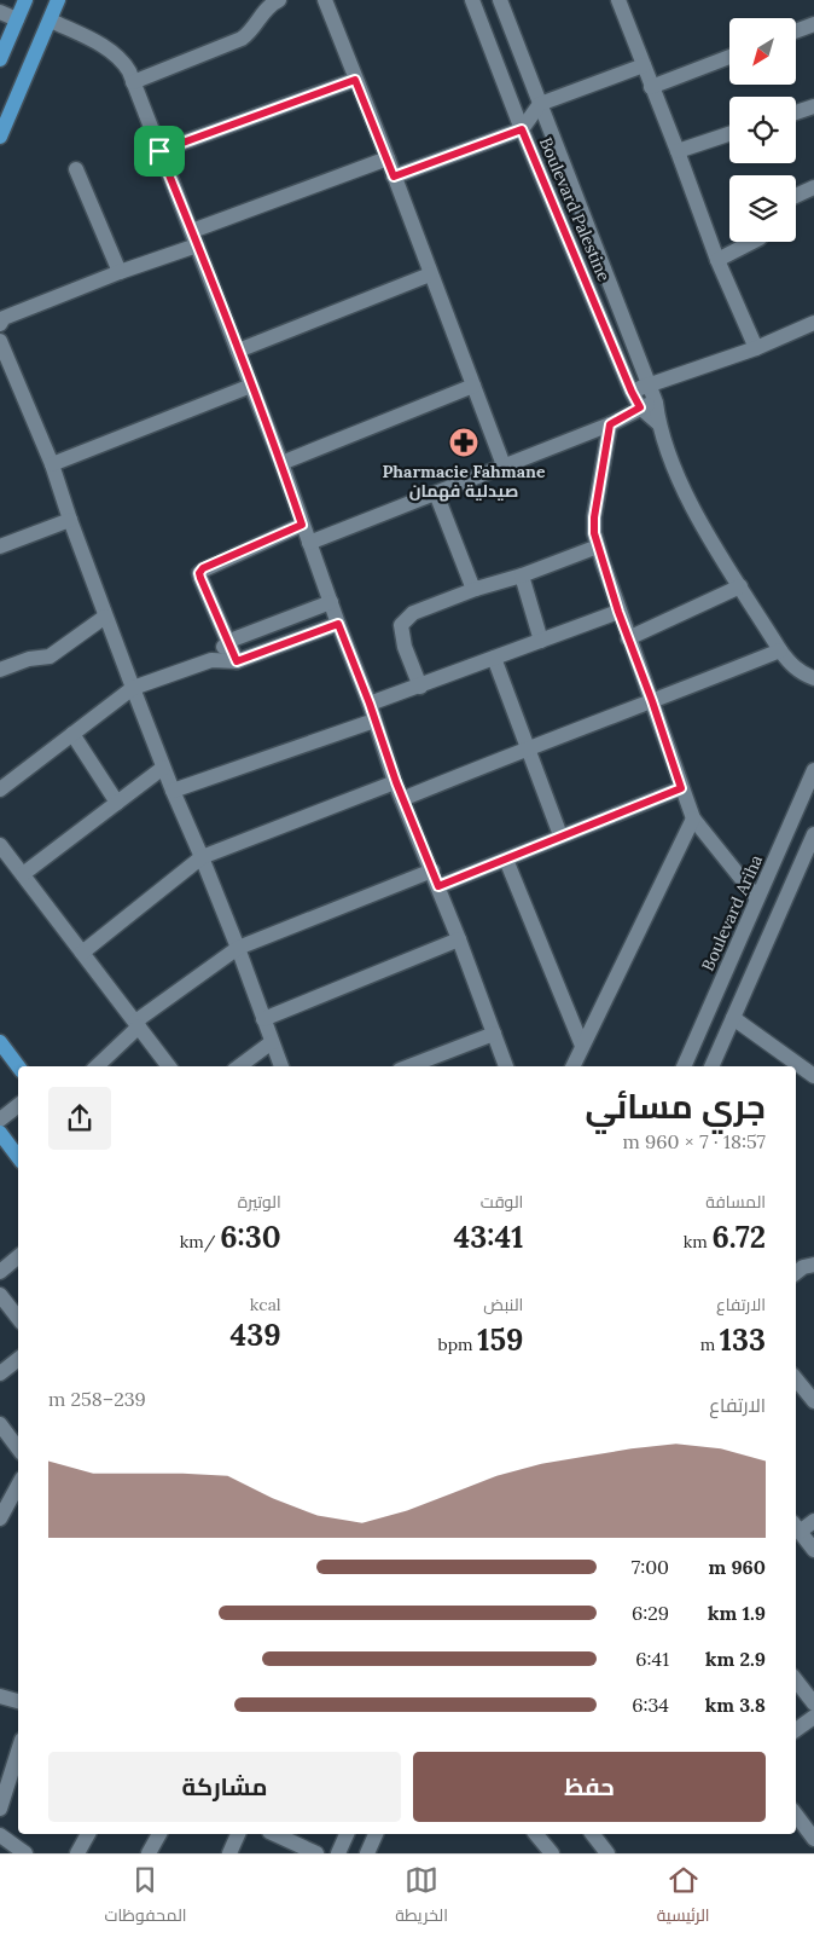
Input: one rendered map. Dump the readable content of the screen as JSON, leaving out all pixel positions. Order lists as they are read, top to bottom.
{
  "streets": {
    "street": ["Boulevard Palestine", "Boulevard Ariha"]
  },
  "places": {
    "pharmacy": ["Pharmacie Fahmane صيدلية فهمان"]
  },
  "north": "bottom left",
  "page": {
    "heading": ["جري مسائي", "18:57 · 7 × 960 m"],
    "stats": [
      ["المسافة", "6.72 km"],
      ["الوقت", "43:41"],
      ["الوتيرة", "6:30 /km"],
      ["الارتفاع", "133 m"],
      ["النبض", "159 bpm"],
      ["kcal", "439"]
    ],
    "chart": ["الارتفاع", "239–258 m"],
    "list": [
      {
        "name": "960 m",
        "note": "7:00"
      },
      {
        "name": "1.9 km",
        "note": "6:29"
      },
      {
        "name": "2.9 km",
        "note": "6:41"
      },
      {
        "name": "3.8 km",
        "note": "6:34"
      }
    ],
    "buttons": ["حفظ", "مشاركة"],
    "tabs": ["الرئيسية", "الخريطة", "المحفوظات"]
  }
}
